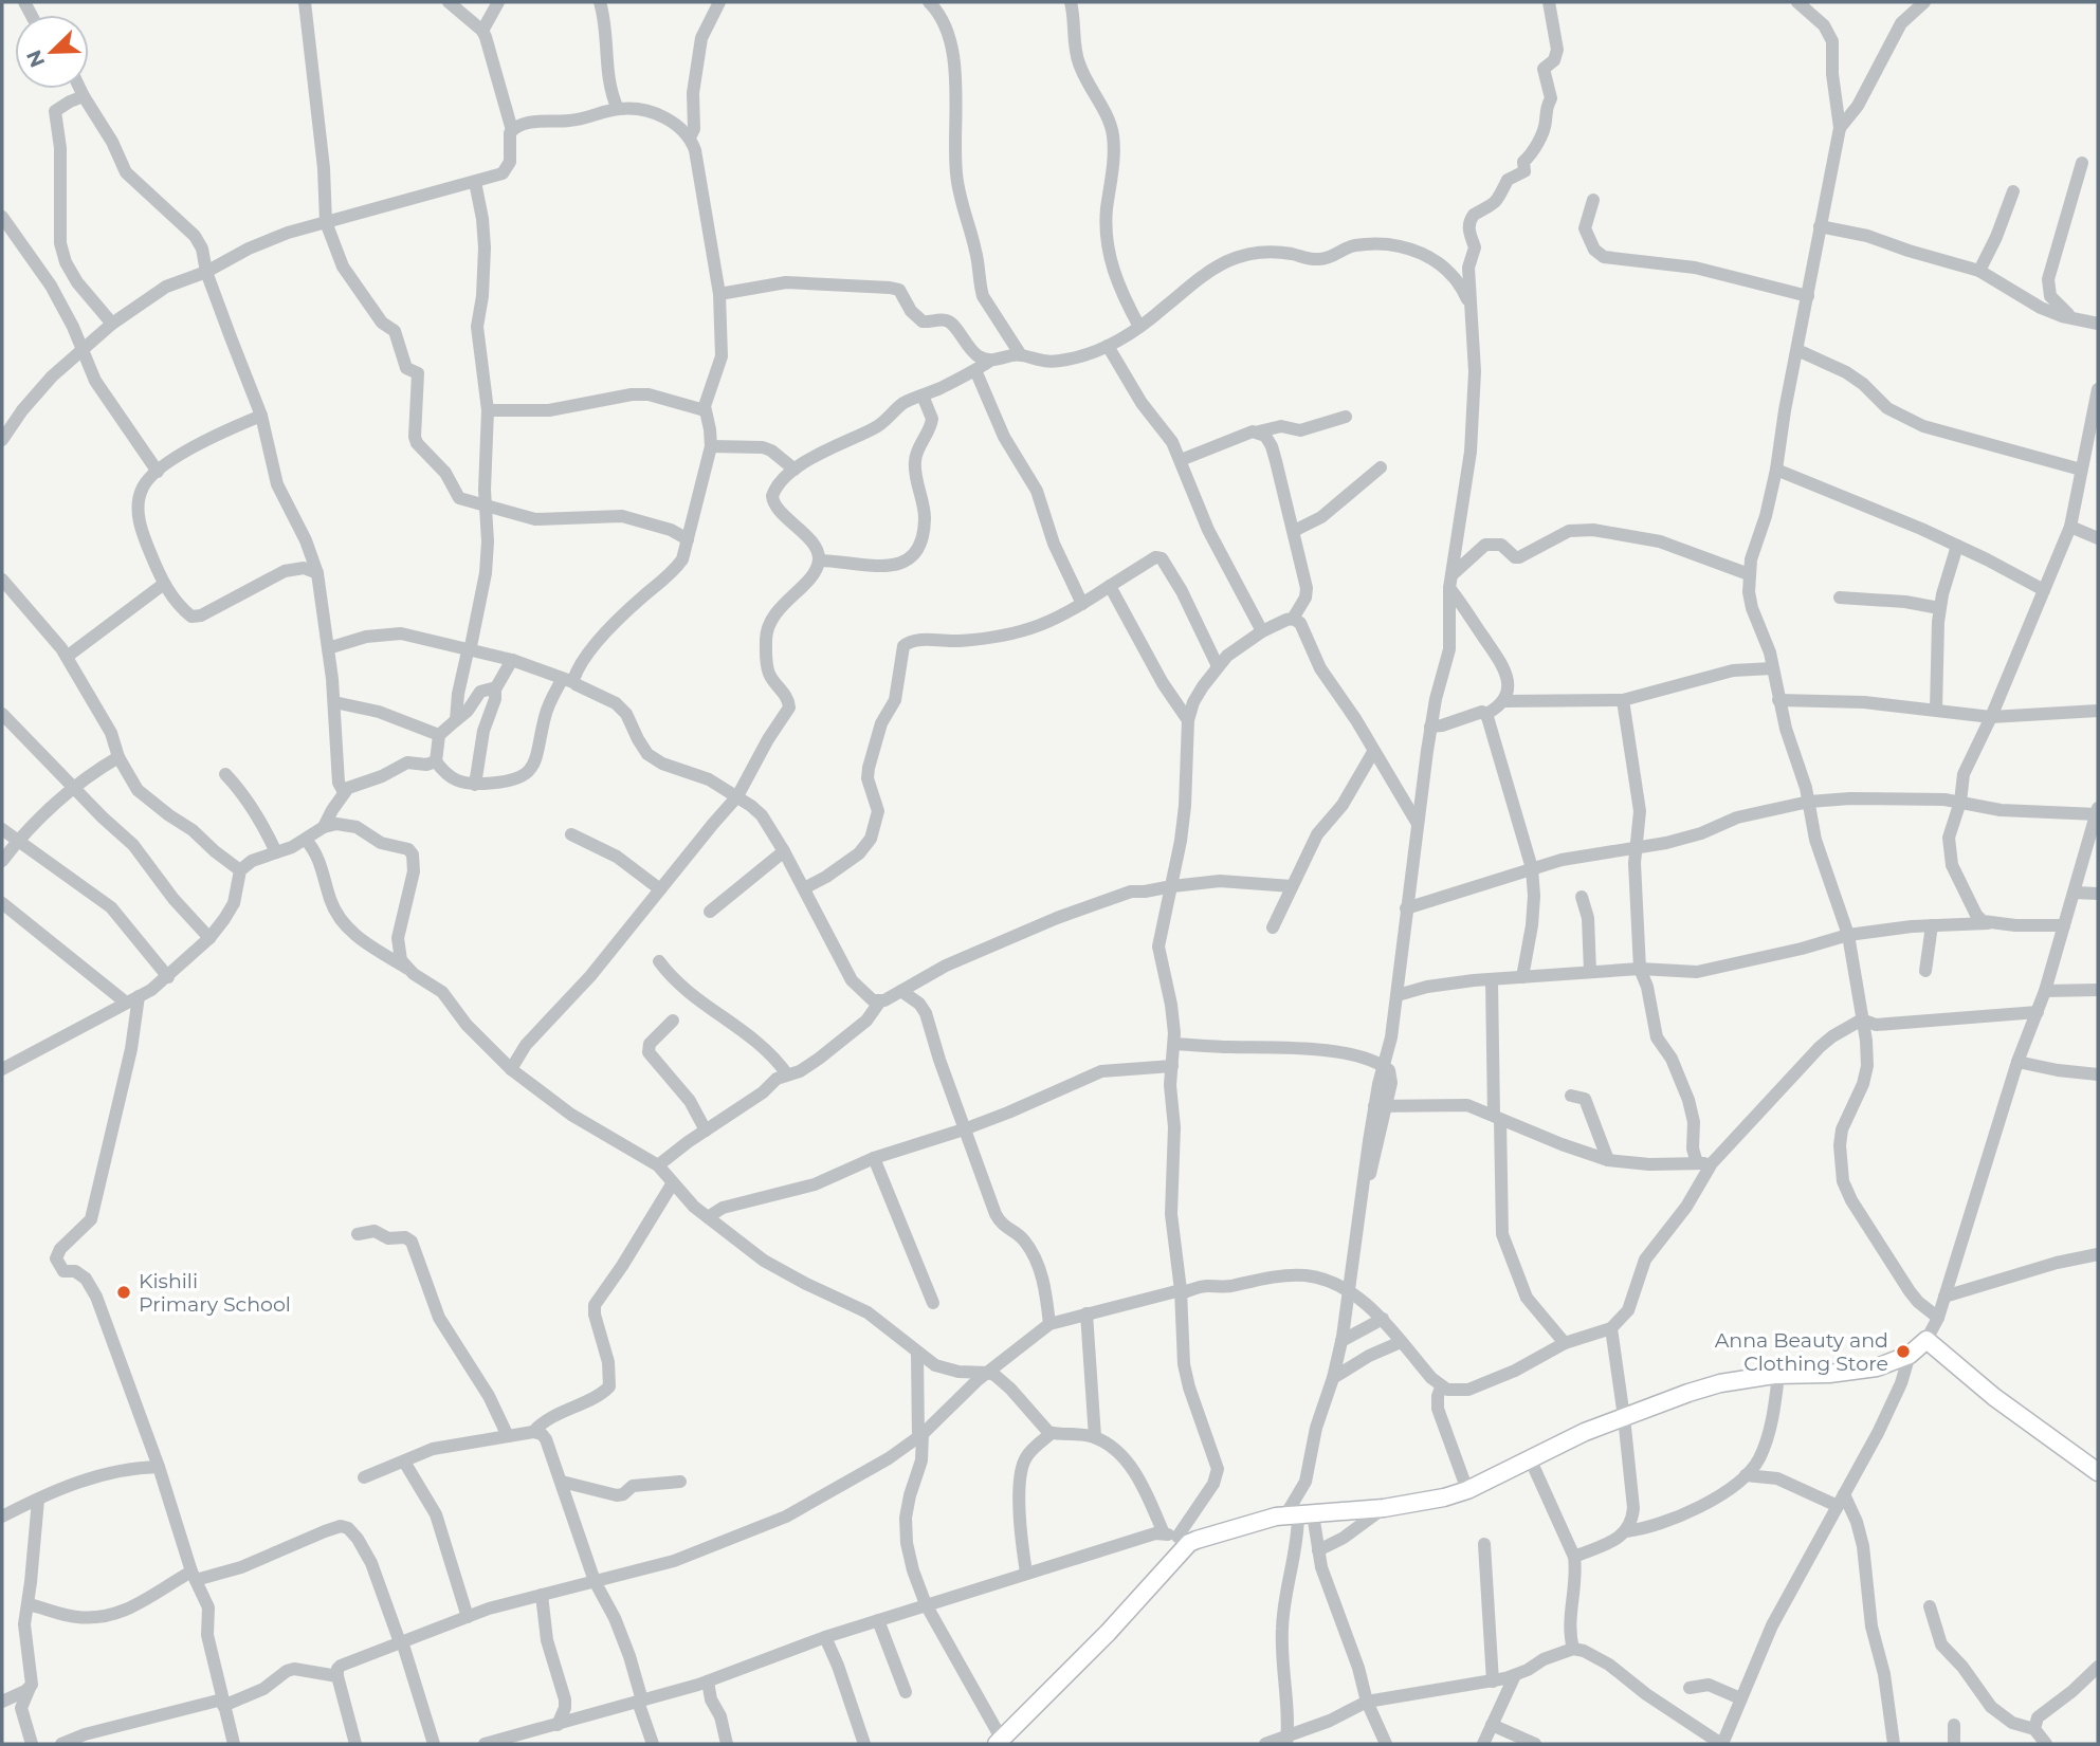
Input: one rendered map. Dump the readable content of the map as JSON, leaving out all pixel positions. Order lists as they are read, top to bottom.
{
  "places": ["Kishili Primary School", "Anna Beauty and Clothing Store"],
  "north": "bottom left"
}
